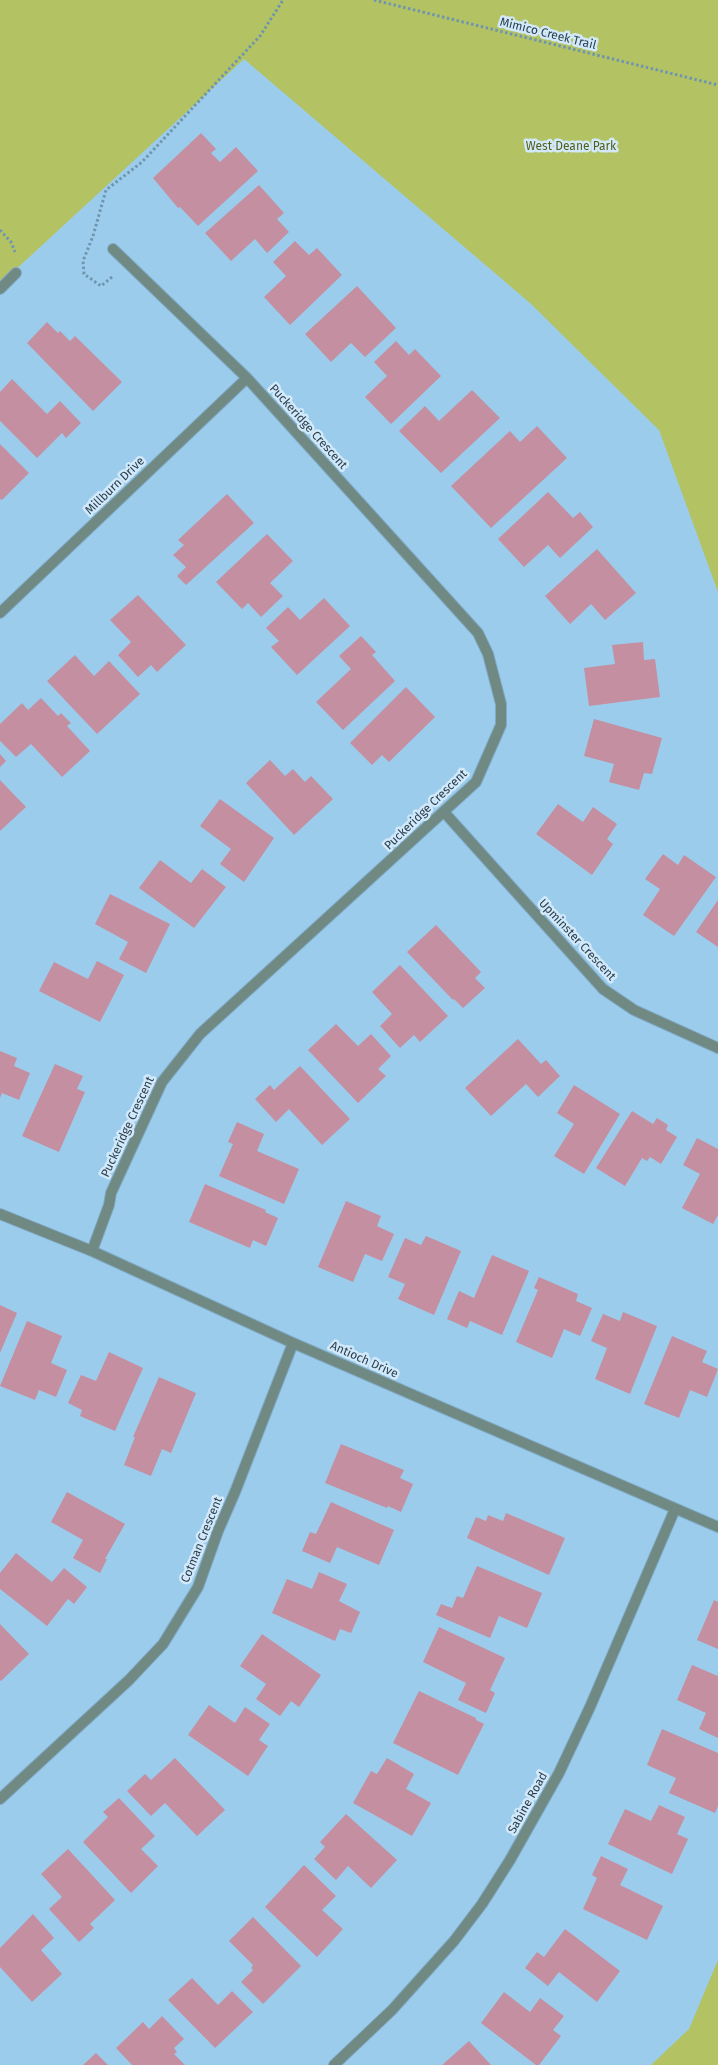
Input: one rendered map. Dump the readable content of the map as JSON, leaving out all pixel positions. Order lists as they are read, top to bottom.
{
  "streets": {
    "street": [
      "Puckeridge Crescent",
      "Millburn Drive",
      "Upminster Crescent",
      "Antioch Drive",
      "Cotman Crescent",
      "Sabine Road"
    ],
    "path": ["Mimico Creek Trail"]
  },
  "crossings": [
    ["Puckeridge Crescent", "Millburn Drive"],
    ["Puckeridge Crescent", "Upminster Crescent"],
    ["Puckeridge Crescent", "Antioch Drive"],
    ["Antioch Drive", "Cotman Crescent"],
    ["Antioch Drive", "Sabine Road"]
  ],
  "parks": ["West Deane Park"]
}
